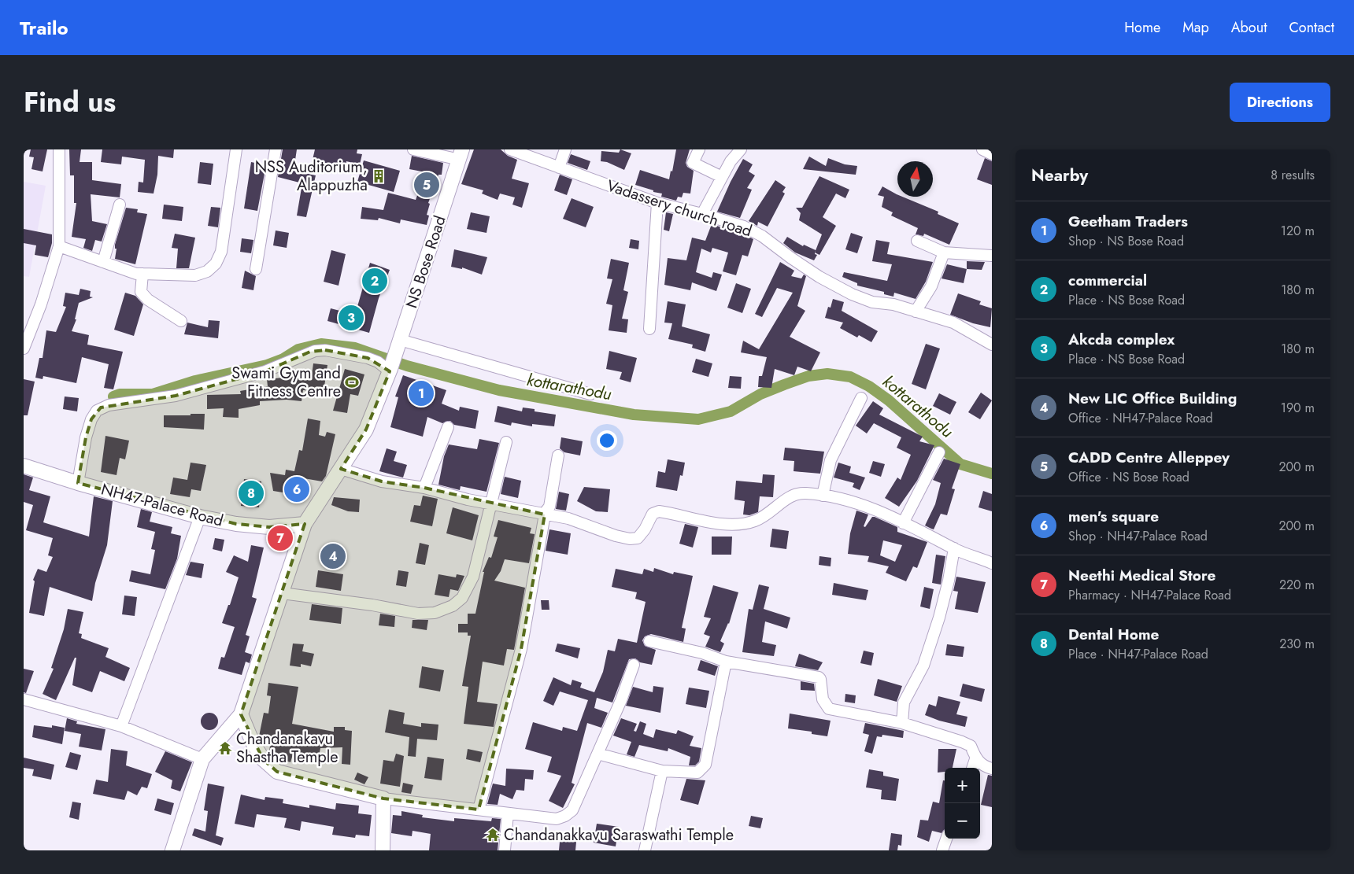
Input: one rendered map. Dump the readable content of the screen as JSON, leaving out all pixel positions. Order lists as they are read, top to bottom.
{
  "streets": {
    "main road": ["NS Bose Road", "NH47-Palace Road"],
    "street": ["Vadassery church road"]
  },
  "crossings": [
    ["NS Bose Road", "NH47-Palace Road"]
  ],
  "water": ["kottarathodu"],
  "places": {
    "building": ["NSS Auditorium, Alappuzha"],
    "sports": ["Swami Gym and Fitness Centre"],
    "temple": ["Chandanakavu Shastha Temple", "Chandanakkavu Saraswathi Temple"]
  },
  "north": "top",
  "page": {
    "header": "Trailo",
    "nav": [
      "Home",
      "Map",
      "About",
      "Contact"
    ],
    "title": "Find us",
    "buttons": "Directions",
    "heading": ["Nearby", "8 results"],
    "pins": [
      "5",
      "2",
      "3",
      "1",
      "6",
      "8",
      "7",
      "4"
    ],
    "list": [
      {
        "mark": "1",
        "name": "Geetham Traders",
        "note": "Shop · NS Bose Road",
        "value": "120 m"
      },
      {
        "mark": "2",
        "name": "commercial",
        "note": "Place · NS Bose Road",
        "value": "180 m"
      },
      {
        "mark": "3",
        "name": "Akcda complex",
        "note": "Place · NS Bose Road",
        "value": "180 m"
      },
      {
        "mark": "4",
        "name": "New LIC Office Building",
        "note": "Office · NH47-Palace Road",
        "value": "190 m"
      },
      {
        "mark": "5",
        "name": "CADD Centre Alleppey",
        "note": "Office · NS Bose Road",
        "value": "200 m"
      },
      {
        "mark": "6",
        "name": "men's square",
        "note": "Shop · NH47-Palace Road",
        "value": "200 m"
      },
      {
        "mark": "7",
        "name": "Neethi Medical Store",
        "note": "Pharmacy · NH47-Palace Road",
        "value": "220 m"
      },
      {
        "mark": "8",
        "name": "Dental Home",
        "note": "Place · NH47-Palace Road",
        "value": "230 m"
      }
    ],
    "map_buttons": ["+", "−"]
  }
}
